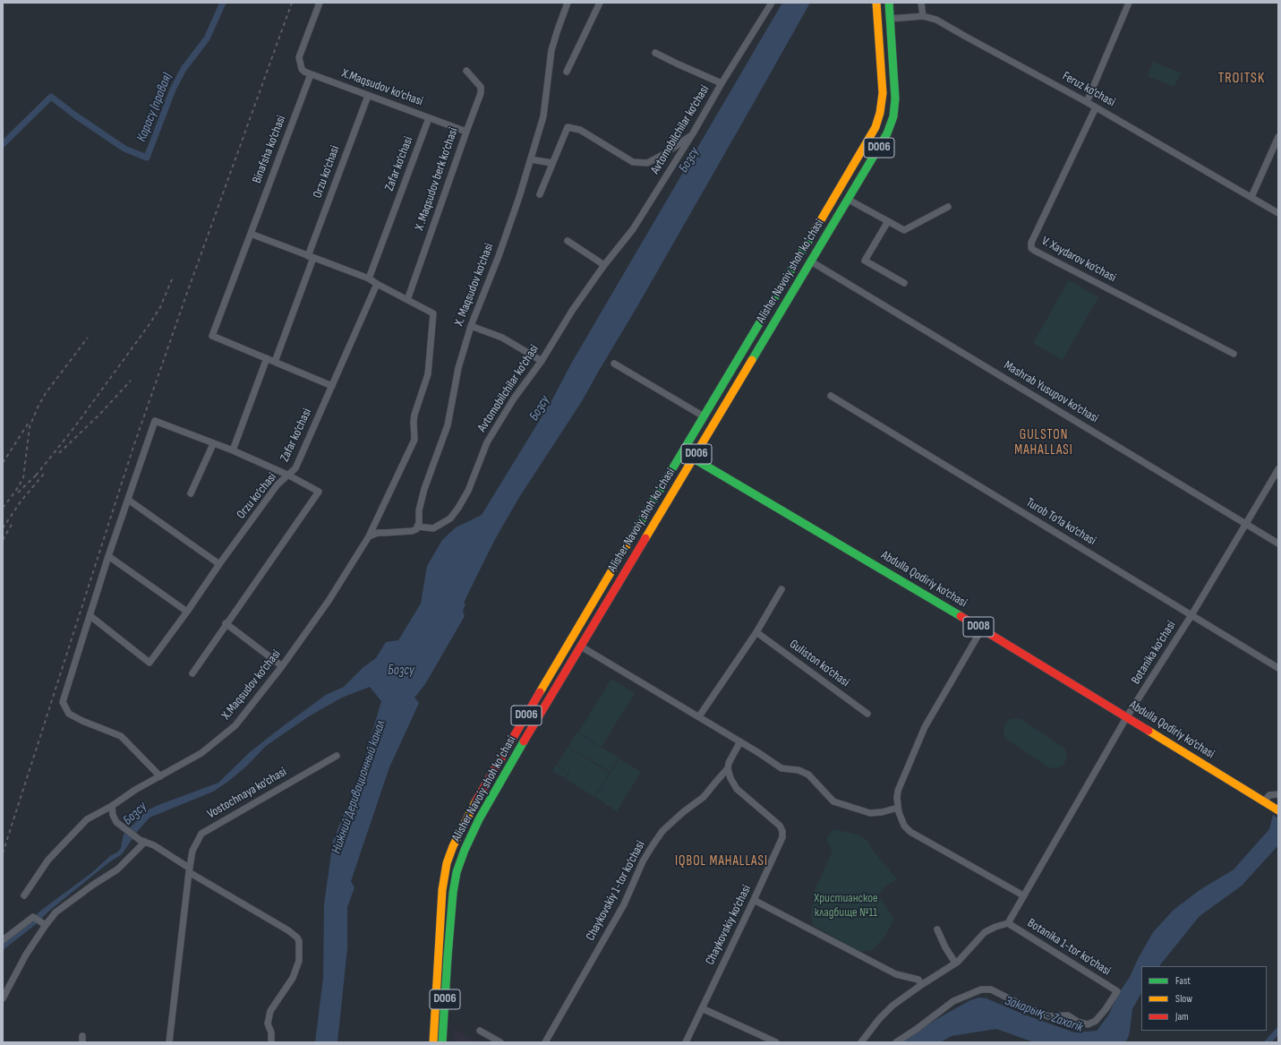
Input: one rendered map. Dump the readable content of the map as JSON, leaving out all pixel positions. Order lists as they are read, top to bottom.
{
  "streets": {
    "main road": [
      "Feruz ko‘chasi",
      "D006",
      "Alisher Navoiy shoh koʻchasi",
      "Abdulla Qodiriy ko‘chasi",
      "D008"
    ],
    "street": [
      "X.Maqsudov ko‘chasi",
      "Avtomobilchilar ko‘chasi",
      "Binafsha ko‘chasi",
      "Zafar ko‘chasi",
      "Orzu ko‘chasi",
      "X .Maqsudov berk ko‘chasi",
      "V. Xaydarov ko‘chasi",
      "X. Maqsudov ko‘chasi",
      "Mashrab Yusupov ko‘chasi",
      "Turob To‘la ko‘chasi",
      "Botanika ko‘chasi",
      "Guliston ko‘chasi",
      "Vostochnaya ko‘chasi",
      "Chaykovskiy 1-tor ko‘chasi",
      "Chaykovskiy ko‘chasi",
      "Botanika 1-tor ko‘chasi"
    ]
  },
  "crossings": [
    ["X.Maqsudov ko‘chasi", "Binafsha ko‘chasi"],
    ["X.Maqsudov ko‘chasi", "Zafar ko‘chasi"],
    ["X.Maqsudov ko‘chasi", "Orzu ko‘chasi"],
    ["X.Maqsudov ko‘chasi", "X .Maqsudov berk ko‘chasi"],
    ["Feruz ko‘chasi", "V. Xaydarov ko‘chasi"],
    ["Feruz ko‘chasi", "Alisher Navoiy shoh koʻchasi"],
    ["Avtomobilchilar ko‘chasi", "X. Maqsudov ko‘chasi"],
    ["Zafar ko‘chasi", "Orzu ko‘chasi"],
    ["Alisher Navoiy shoh koʻchasi", "Mashrab Yusupov ko‘chasi"],
    ["Alisher Navoiy shoh koʻchasi", "Abdulla Qodiriy ko‘chasi"],
    ["Mashrab Yusupov ko‘chasi", "Botanika ko‘chasi"],
    ["Turob To‘la ko‘chasi", "Botanika ko‘chasi"],
    ["Abdulla Qodiriy ko‘chasi", "Botanika ko‘chasi"],
    ["Botanika ko‘chasi", "Botanika 1-tor ko‘chasi"],
    ["Chaykovskiy 1-tor ko‘chasi", "Chaykovskiy ko‘chasi"]
  ],
  "districts": ["TROITSK", "GULSTON MAHALLASI", "IQBOL MAHALLASI"],
  "water": [
    "Карасу (правая)",
    "Бозсу",
    "Нижний Деривационный канал",
    "Закарық - Zaxarik"
  ],
  "parks": ["Христианское кладбище №11"],
  "legend": ["Fast", "Slow", "Jam"]
}
